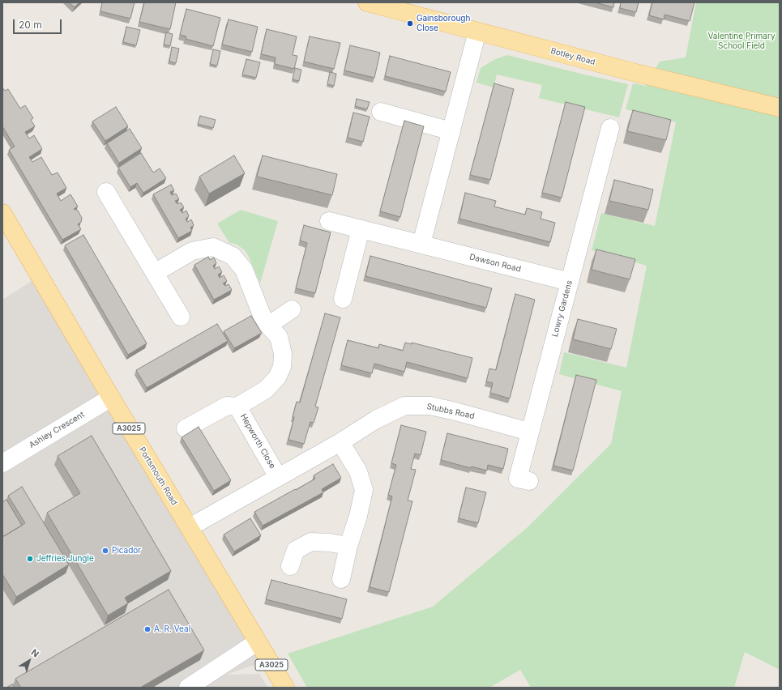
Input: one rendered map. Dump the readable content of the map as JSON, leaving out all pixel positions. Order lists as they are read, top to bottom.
{
  "streets": {
    "main road": ["Botley Road", "A3025", "Portsmouth Road"],
    "street": [
      "Dawson Road",
      "Lowry Gardens",
      "Stubbs Road",
      "Ashley Crescent",
      "Hepworth Close"
    ]
  },
  "crossings": [
    ["Dawson Road", "Lowry Gardens"],
    ["Lowry Gardens", "Stubbs Road"],
    ["Stubbs Road", "Hepworth Close"],
    ["Stubbs Road", "Portsmouth Road"],
    ["Ashley Crescent", "Portsmouth Road"]
  ],
  "parks": ["Valentine Primary School Field"],
  "places": [
    "Gainsborough Close",
    "Picador",
    "Jeffries Jungle",
    "A. R. Veal"
  ],
  "scale_bar": "20 m",
  "north": "top right"
}
